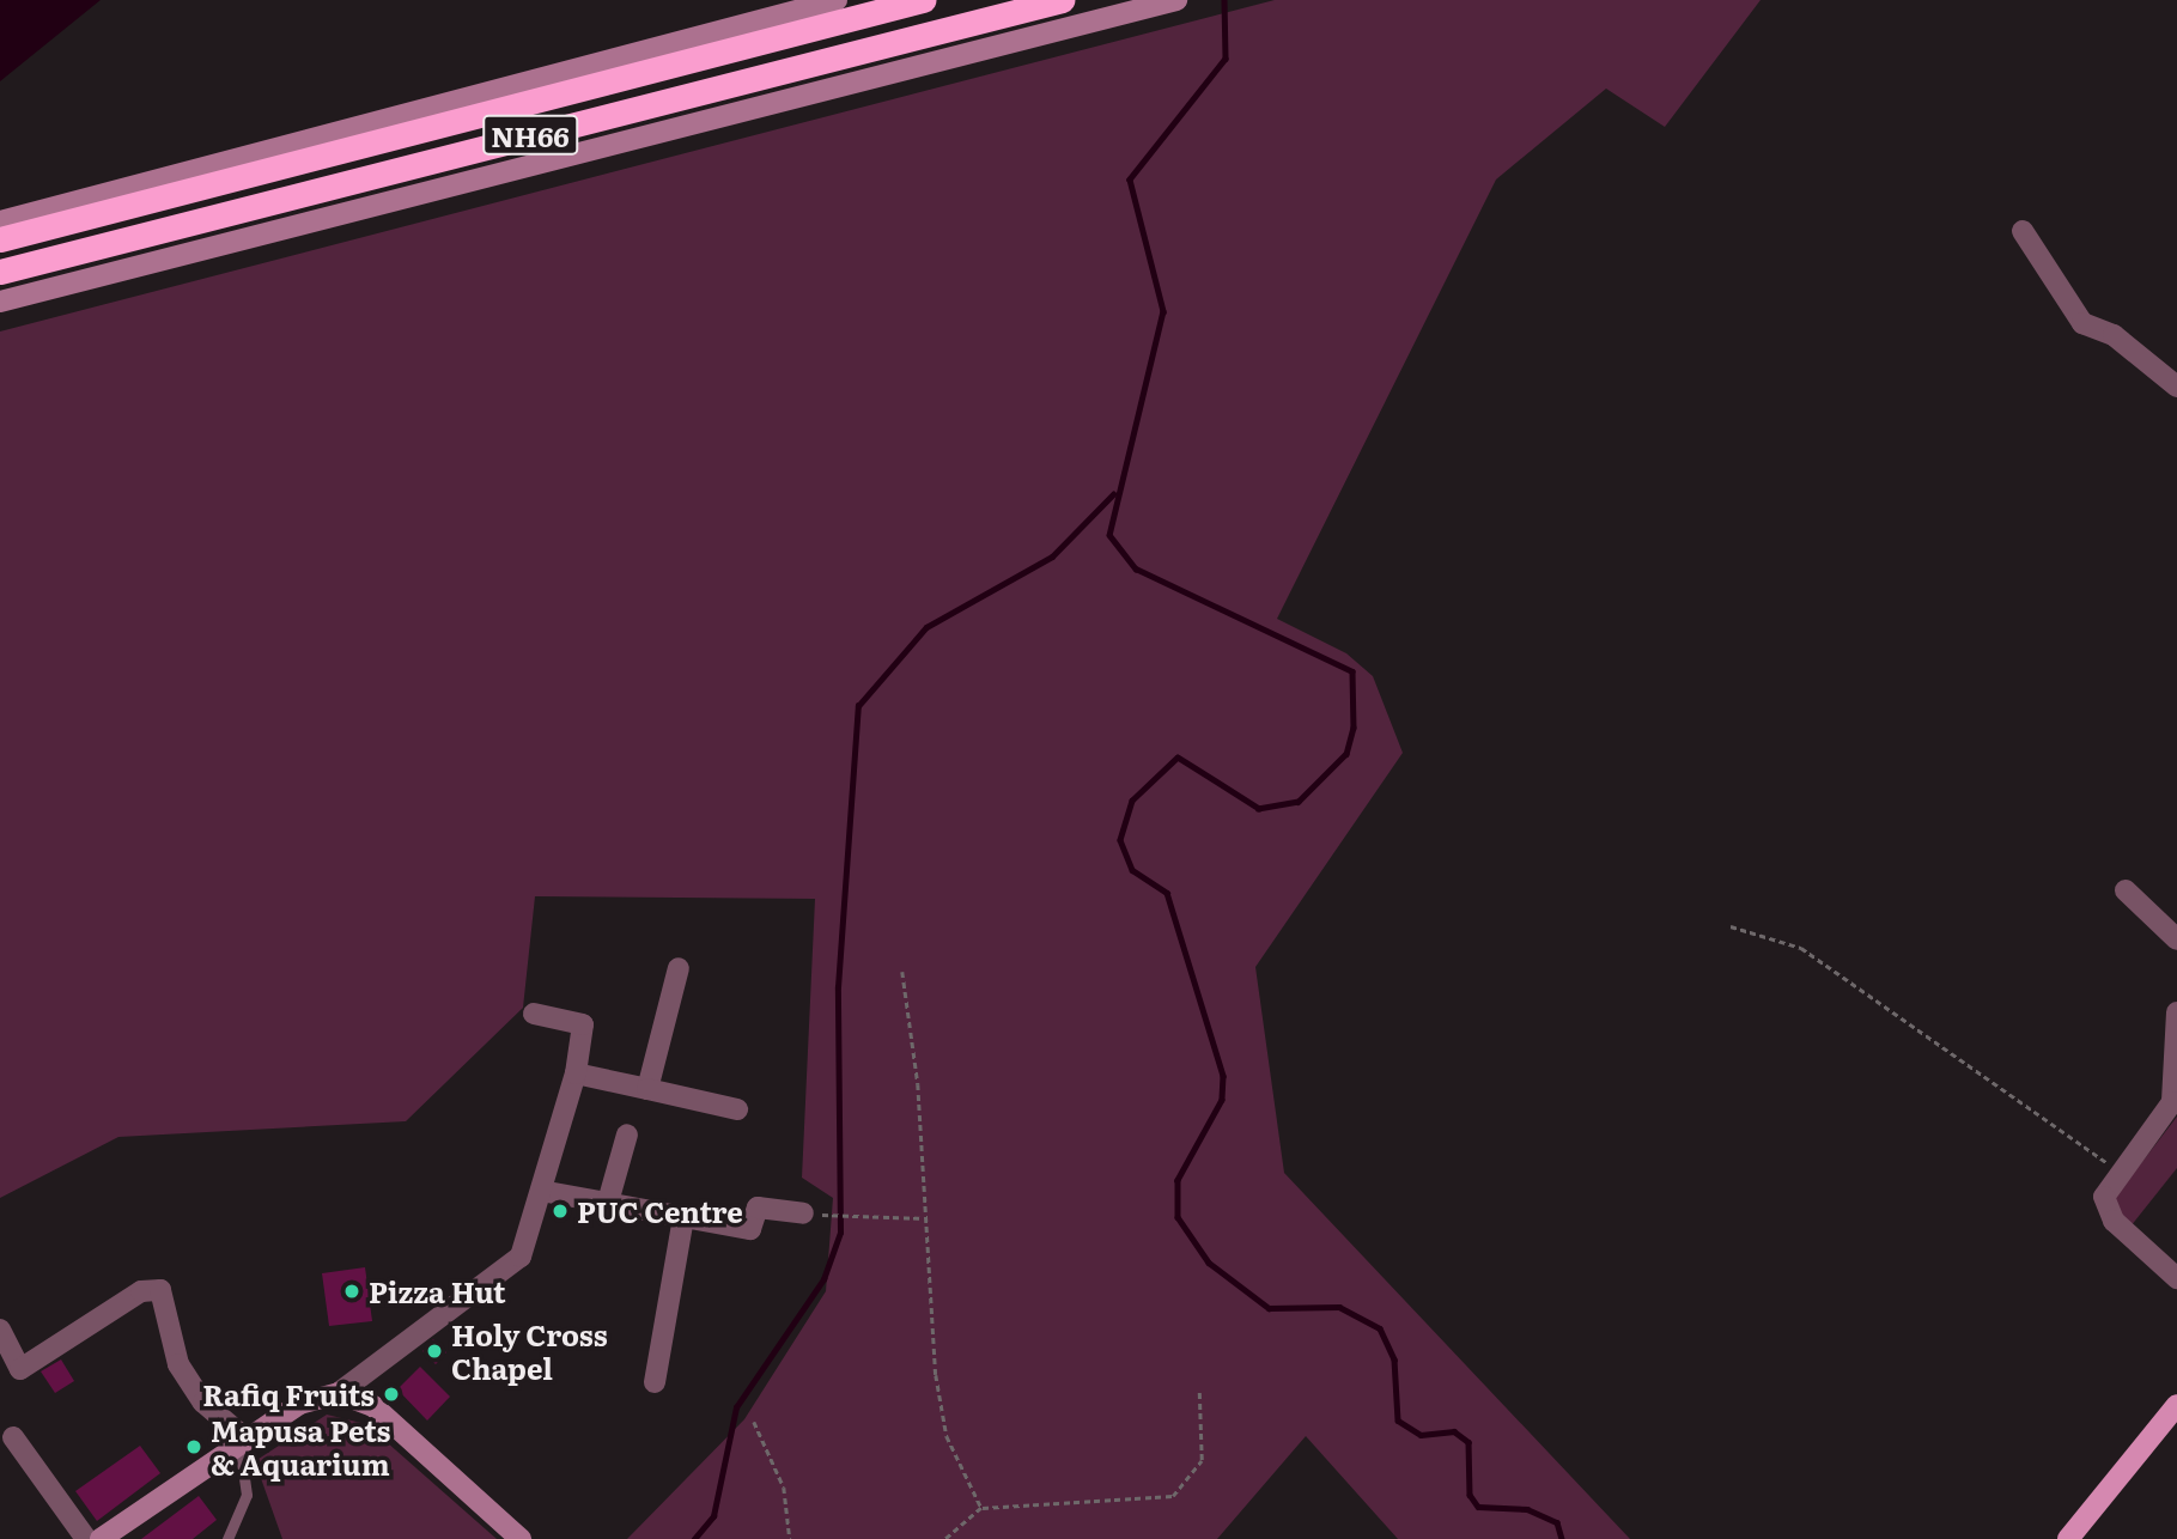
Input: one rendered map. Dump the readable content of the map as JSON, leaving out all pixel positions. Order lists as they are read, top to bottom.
{
  "streets": {
    "highway": ["NH66"]
  },
  "places": [
    "PUC Centre",
    "Pizza Hut",
    "Holy Cross Chapel",
    "Rafiq Fruits",
    "Mapusa Pets & Aquarium"
  ]
}
